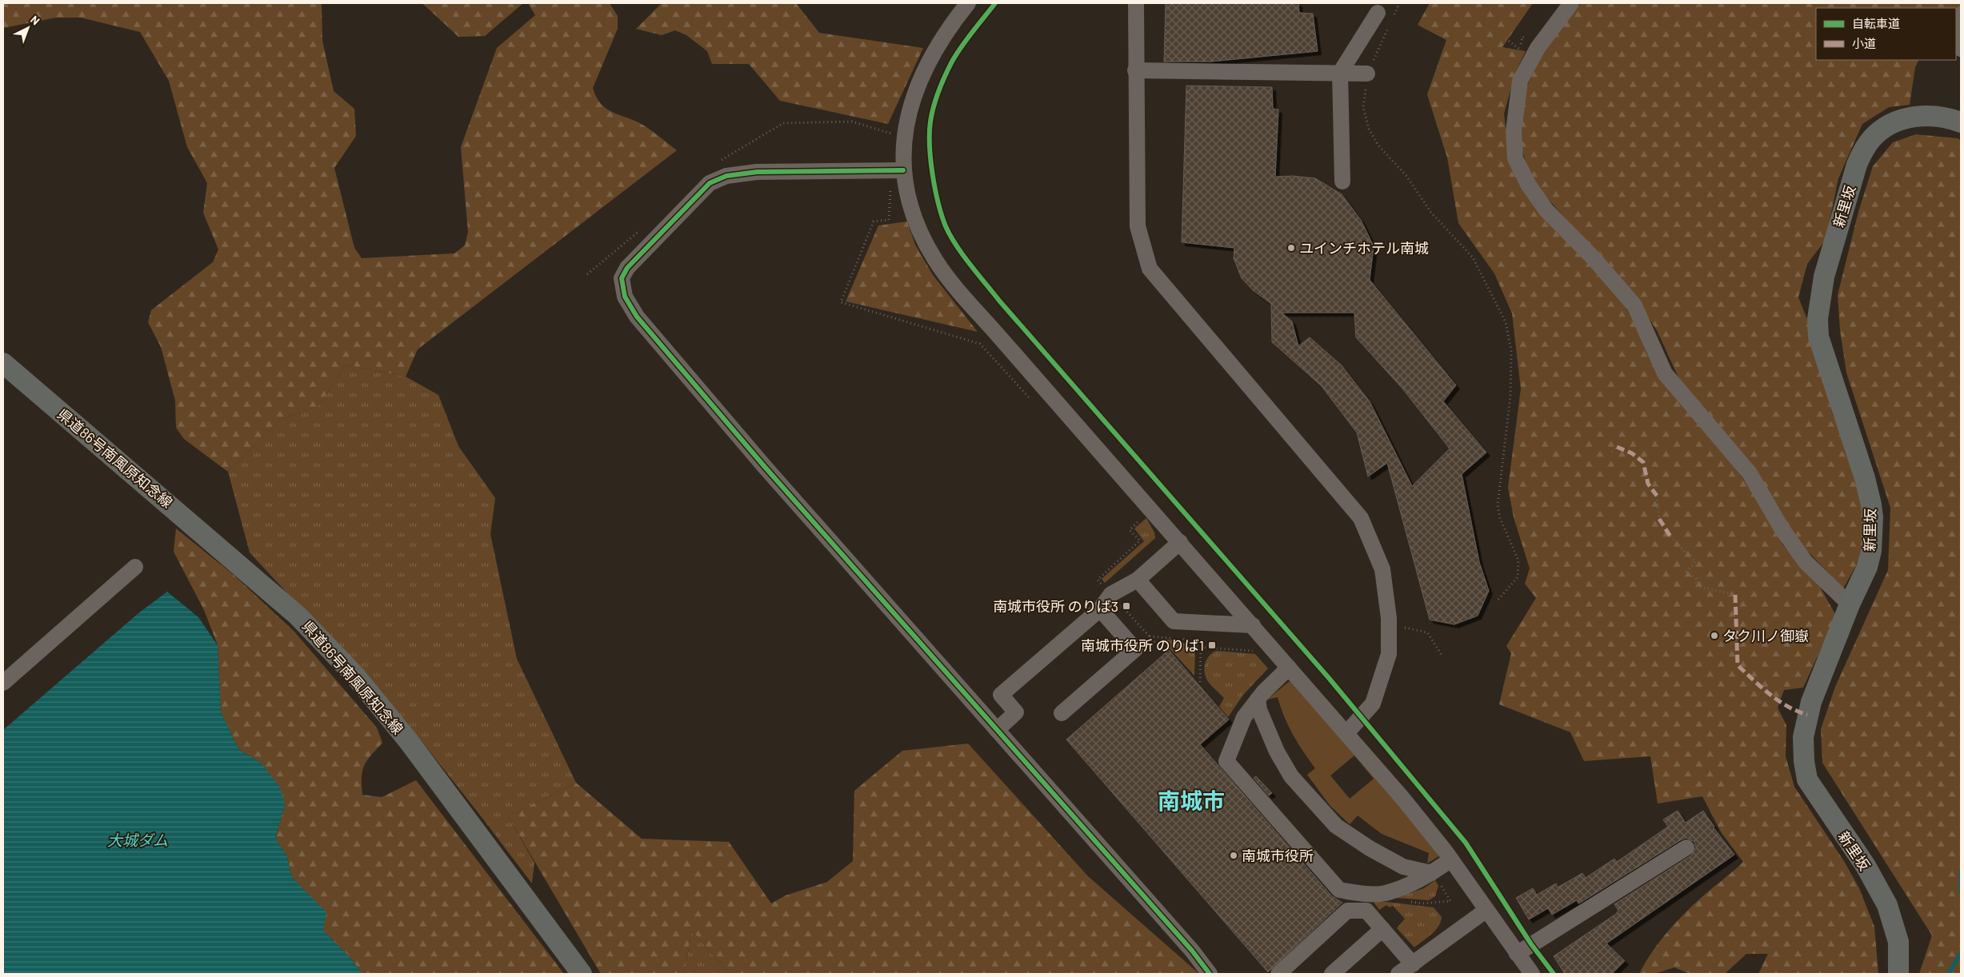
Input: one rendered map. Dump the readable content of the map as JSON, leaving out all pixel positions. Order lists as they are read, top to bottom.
{
  "streets": {
    "main road": ["新里坂", "県道86号南風原知念線"]
  },
  "districts": ["南城市"],
  "water": ["大城ダム"],
  "places": {
    "other": ["ユインチホテル南城", "タク川ノ御嶽", "南城市役所"],
    "transit": ["南城市役所 のりば3", "南城市役所 のりば1"]
  },
  "legend": ["自転車道", "小道"],
  "north": "top right"
}
